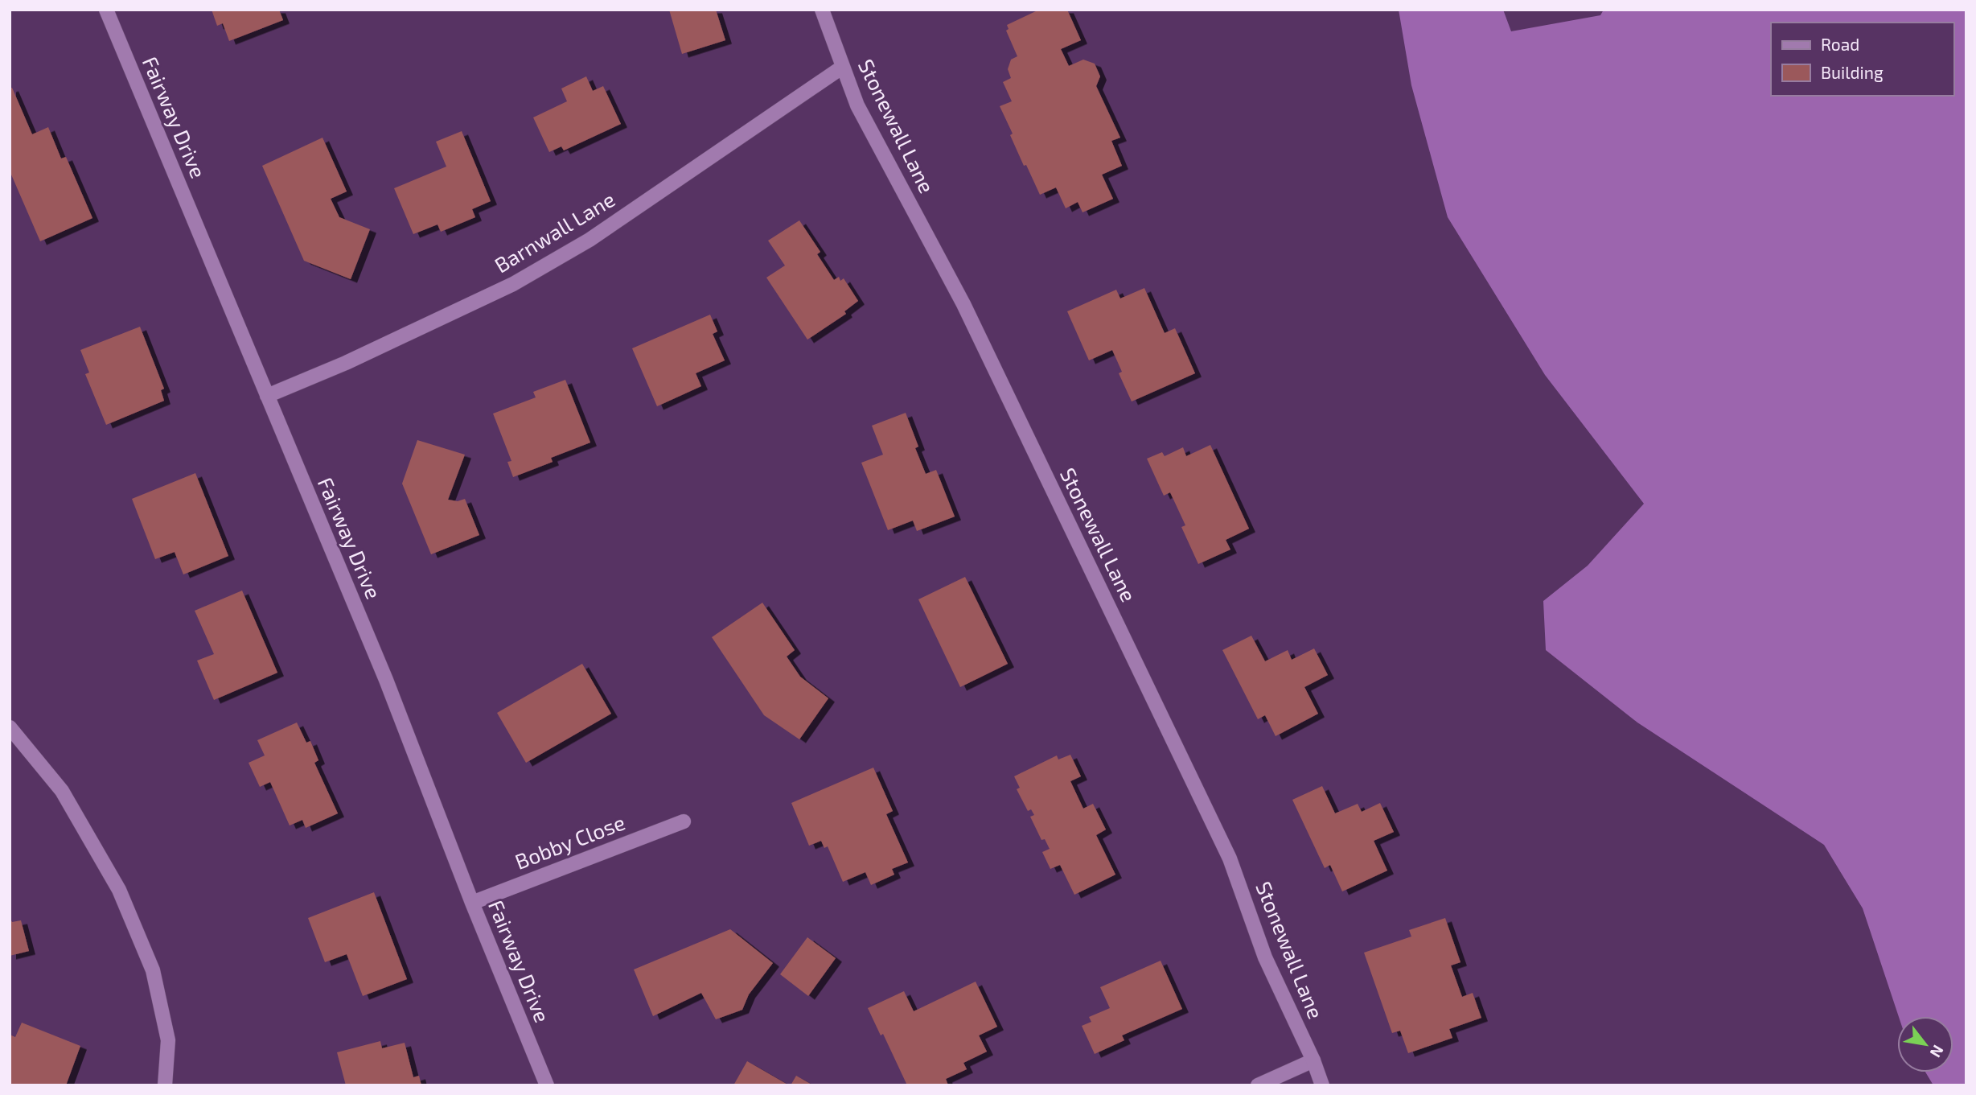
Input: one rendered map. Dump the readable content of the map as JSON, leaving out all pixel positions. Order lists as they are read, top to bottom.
{
  "streets": {
    "street": [
      "Fairway Drive",
      "Stonewall Lane",
      "Barnwall Lane",
      "Bobby Close"
    ]
  },
  "crossings": [
    ["Fairway Drive", "Barnwall Lane"],
    ["Fairway Drive", "Bobby Close"],
    ["Stonewall Lane", "Barnwall Lane"]
  ],
  "legend": ["Road", "Building"],
  "north": "bottom right"
}
